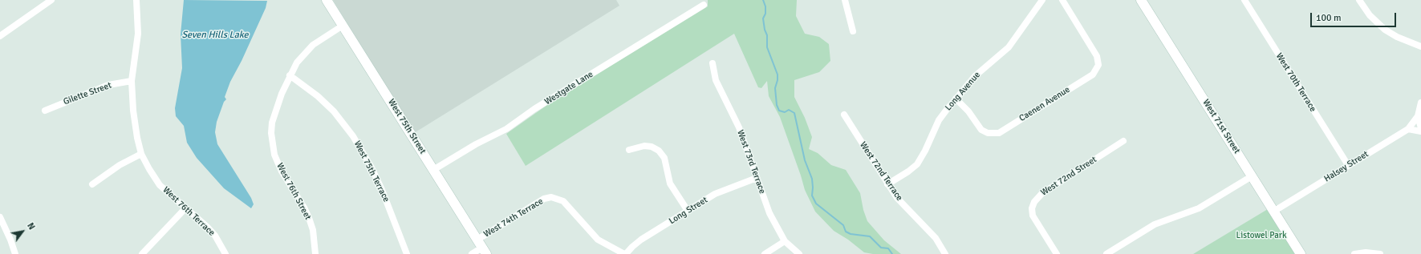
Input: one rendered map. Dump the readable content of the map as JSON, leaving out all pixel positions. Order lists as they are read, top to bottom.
{
  "streets": {
    "street": [
      "West 70th Terrace",
      "Westgate Lane",
      "Long Avenue",
      "Gilette Street",
      "Caenen Avenue",
      "West 75th Street",
      "West 71st Street",
      "West 73rd Terrace",
      "Halsey Street",
      "West 75th Terrace",
      "West 72nd Terrace",
      "West 72nd Street",
      "West 76th Street",
      "Long Street",
      "West 76th Terrace",
      "West 74th Terrace"
    ]
  },
  "crossings": [
    ["West 70th Terrace", "Halsey Street"],
    ["Westgate Lane", "West 75th Street"],
    ["Long Avenue", "Caenen Avenue"],
    ["Long Avenue", "West 72nd Terrace"],
    ["Gilette Street", "West 76th Terrace"],
    ["West 75th Street", "West 76th Street"],
    ["West 75th Street", "West 74th Terrace"],
    ["West 71st Street", "Halsey Street"],
    ["West 73rd Terrace", "Long Street"],
    ["West 75th Terrace", "West 76th Street"],
    ["Long Street", "West 74th Terrace"]
  ],
  "water": ["Seven Hills Lake"],
  "parks": ["Listowel Park"],
  "scale_bar": "100 m",
  "north": "top right"
}
